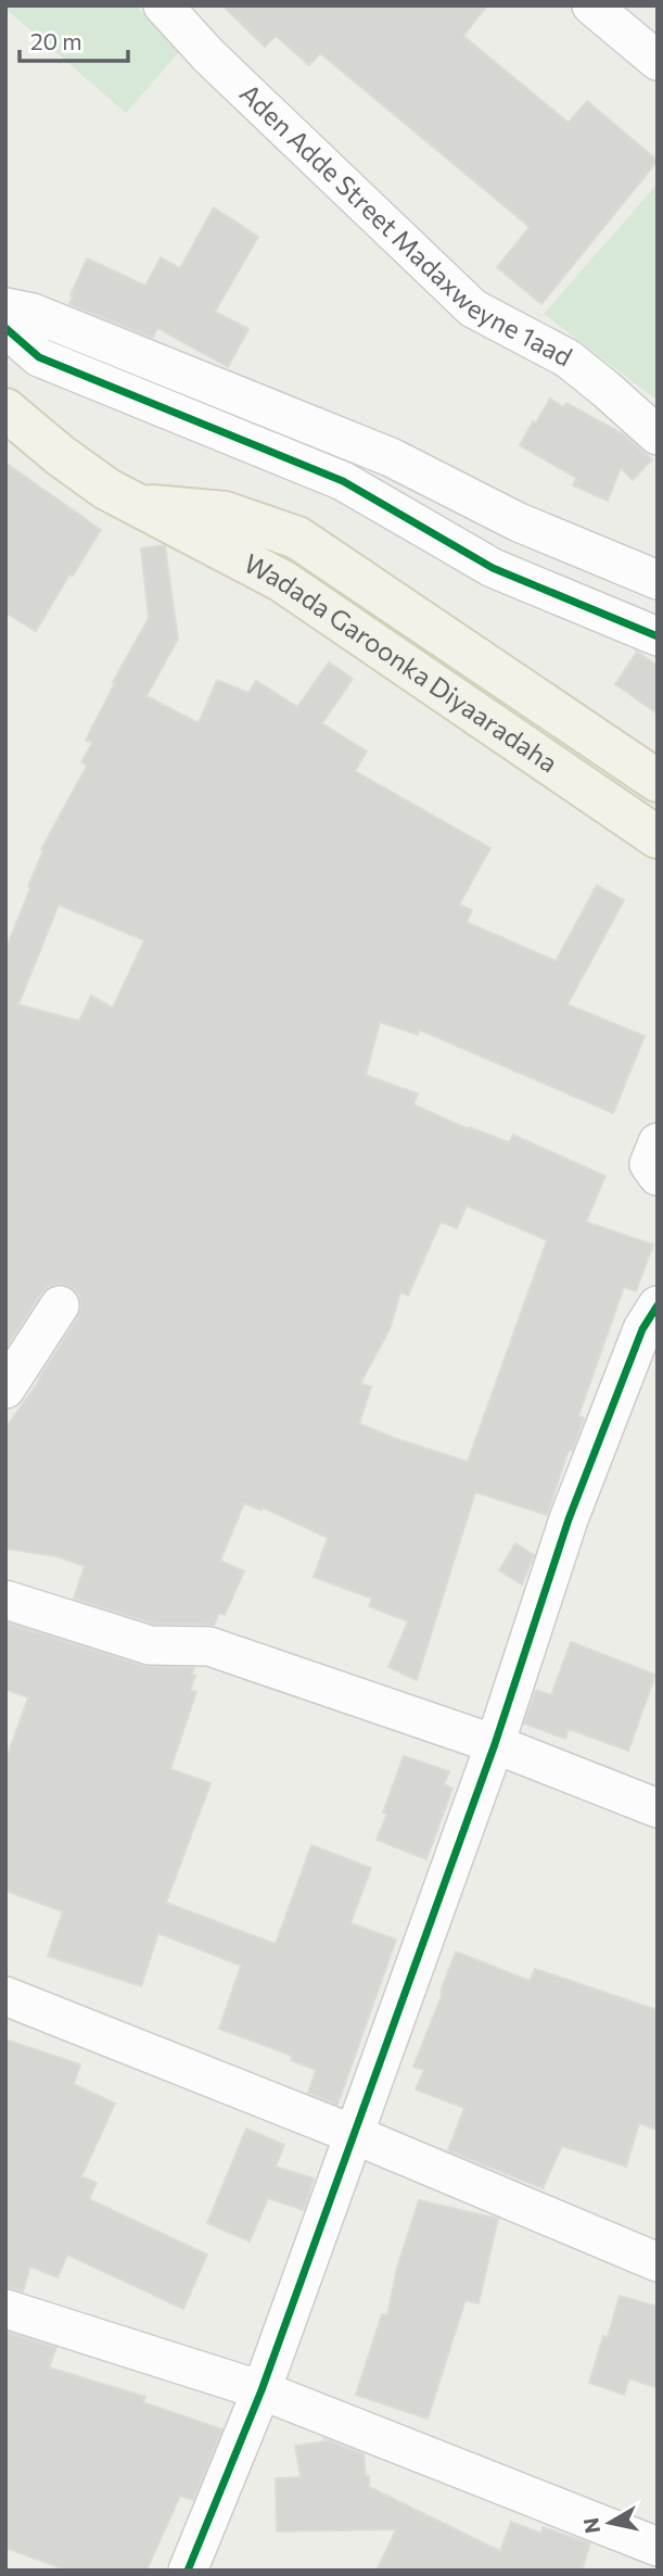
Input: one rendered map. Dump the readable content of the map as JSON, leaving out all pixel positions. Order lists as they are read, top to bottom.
{
  "streets": {
    "main road": ["Wadada Garoonka Diyaaradaha"],
    "street": ["Aden Adde Street Madaxweyne 1aad"]
  },
  "scale_bar": "20 m",
  "north": "left"
}
